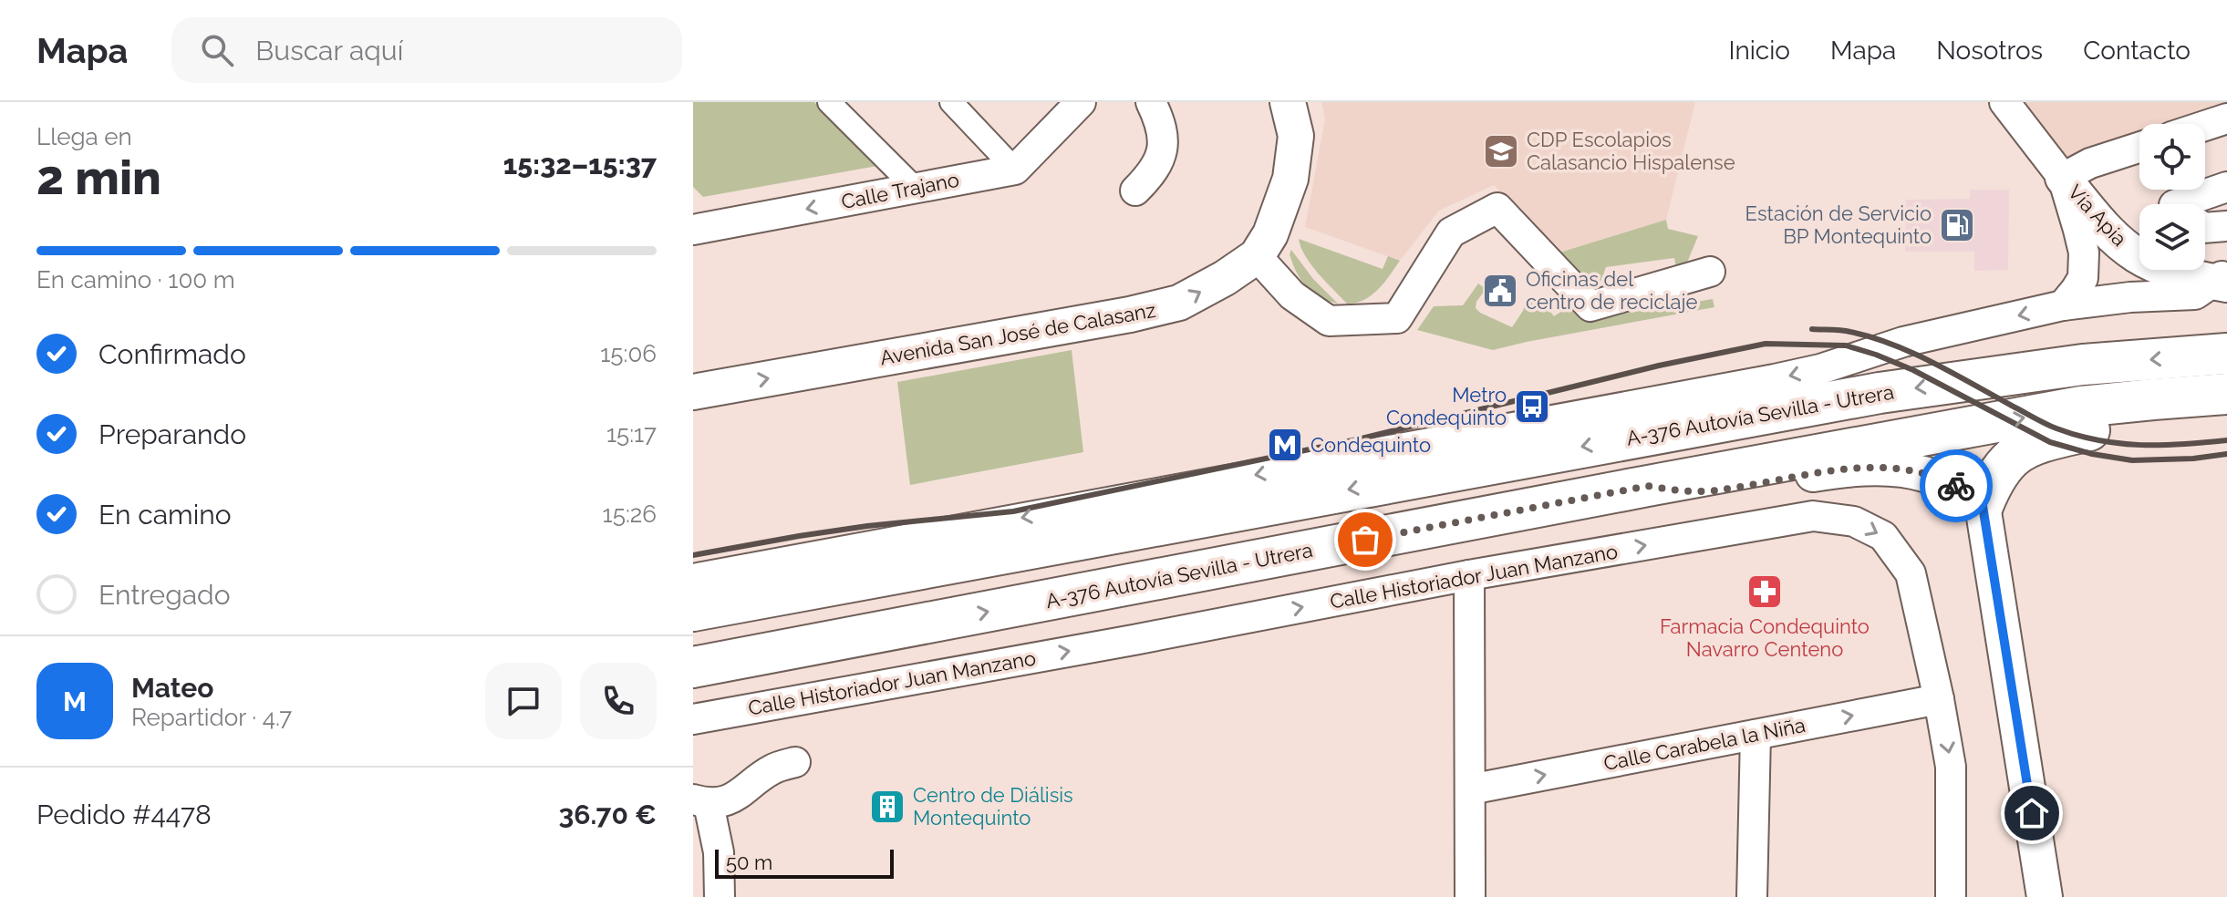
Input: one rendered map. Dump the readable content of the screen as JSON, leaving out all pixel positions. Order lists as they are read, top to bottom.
{
  "streets": {
    "main road": ["A-376 Autovía Sevilla - Utrera"],
    "street": [
      "Calle Trajano",
      "Vía Apia",
      "Avenida San José de Calasanz",
      "Calle Historiador Juan Manzano",
      "Calle Carabela la Niña"
    ]
  },
  "crossings": [
    ["Calle Historiador Juan Manzano", "Calle Carabela la Niña"]
  ],
  "one_way": ["Calle Trajano"],
  "places": {
    "school or university": ["CDP Escolapios Calasancio Hispalense"],
    "fuel station": ["Estación de Servicio BP Montequinto"],
    "public building": ["Oficinas del centro de reciclaje"],
    "bus stop": ["Metro Condequinto"],
    "metro station": ["Condequinto"],
    "pharmacy": ["Farmacia Condequinto Navarro Centeno"],
    "building": ["Centro de Diálisis Montequinto"]
  },
  "scale_bar": "50 m",
  "page": {
    "header": "Mapa",
    "search": "Buscar aquí",
    "nav": [
      "Inicio",
      "Mapa",
      "Nosotros",
      "Contacto"
    ],
    "heading": ["2 min", "Llega en", "15:32–15:37"],
    "panel": [
      "Mateo",
      "Repartidor · 4.7",
      "Pedido #4478",
      "36.70 €"
    ],
    "bar": "En camino · 100 m",
    "list": [
      ["Confirmado", "15:06"],
      ["Preparando", "15:17"],
      ["En camino", "15:26"],
      "Entregado"
    ],
    "round": "M",
    "scale": "50 m"
  }
}
